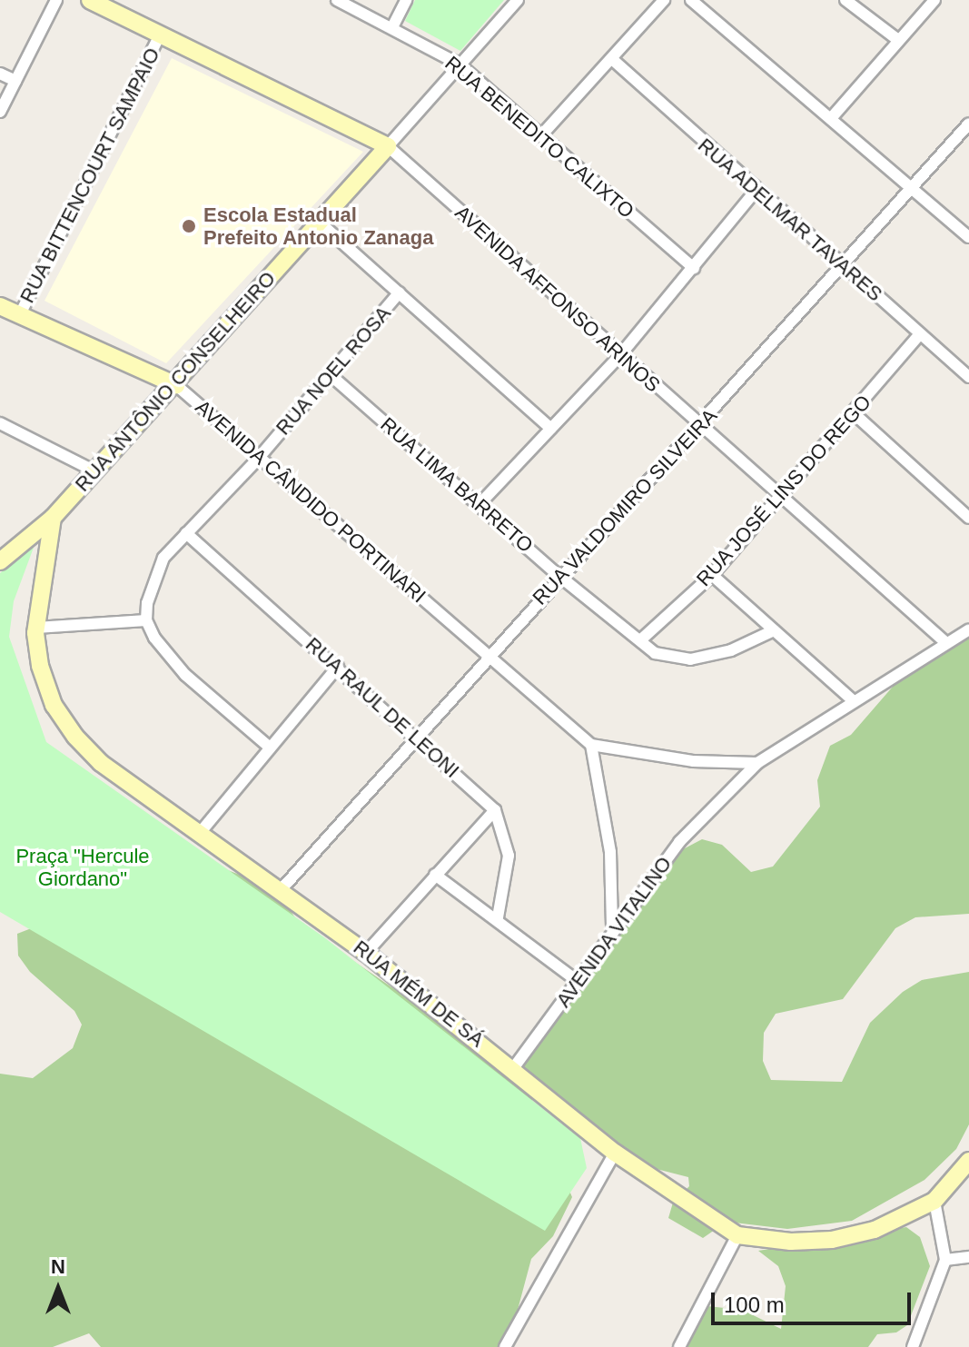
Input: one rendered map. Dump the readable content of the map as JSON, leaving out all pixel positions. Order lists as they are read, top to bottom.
{
  "streets": {
    "street": [
      "RUA BENEDITO CALIXTO",
      "RUA BITTENCOURT SAMPAIO",
      "RUA ADELMAR TAVARES",
      "AVENIDA AFFONSO ARINOS",
      "RUA NOEL ROSA",
      "RUA ANTÔNIO CONSELHEIRO",
      "RUA LIMA BARRETO",
      "RUA JOSÉ LINS DO REGO",
      "AVENIDA CÂNDIDO PORTINARI",
      "RUA VALDOMIRO SILVEIRA",
      "RUA RAUL DE LEONI",
      "AVENIDA VITALINO",
      "RUA MÉM DE SÁ"
    ]
  },
  "crossings": [
    ["RUA BENEDITO CALIXTO", "RUA ANTÔNIO CONSELHEIRO"],
    ["RUA BITTENCOURT SAMPAIO", "AVENIDA AFFONSO ARINOS"],
    ["RUA BITTENCOURT SAMPAIO", "AVENIDA CÂNDIDO PORTINARI"],
    ["RUA ADELMAR TAVARES", "RUA JOSÉ LINS DO REGO"],
    ["RUA ADELMAR TAVARES", "RUA VALDOMIRO SILVEIRA"],
    ["AVENIDA AFFONSO ARINOS", "RUA ANTÔNIO CONSELHEIRO"],
    ["AVENIDA AFFONSO ARINOS", "RUA JOSÉ LINS DO REGO"],
    ["AVENIDA AFFONSO ARINOS", "RUA VALDOMIRO SILVEIRA"],
    ["AVENIDA AFFONSO ARINOS", "AVENIDA VITALINO"],
    ["RUA NOEL ROSA", "RUA LIMA BARRETO"],
    ["RUA NOEL ROSA", "AVENIDA CÂNDIDO PORTINARI"],
    ["RUA NOEL ROSA", "RUA RAUL DE LEONI"],
    ["RUA ANTÔNIO CONSELHEIRO", "AVENIDA CÂNDIDO PORTINARI"],
    ["RUA ANTÔNIO CONSELHEIRO", "RUA MÉM DE SÁ"],
    ["RUA LIMA BARRETO", "RUA JOSÉ LINS DO REGO"],
    ["RUA LIMA BARRETO", "RUA VALDOMIRO SILVEIRA"],
    ["AVENIDA CÂNDIDO PORTINARI", "RUA VALDOMIRO SILVEIRA"],
    ["RUA VALDOMIRO SILVEIRA", "RUA RAUL DE LEONI"],
    ["RUA VALDOMIRO SILVEIRA", "RUA MÉM DE SÁ"],
    ["AVENIDA VITALINO", "RUA MÉM DE SÁ"]
  ],
  "parks": ["Praça \"Hercule Giordano\""],
  "places": ["Escola Estadual Prefeito Antonio Zanaga"],
  "scale_bar": "100 m",
  "north": "top"
}
